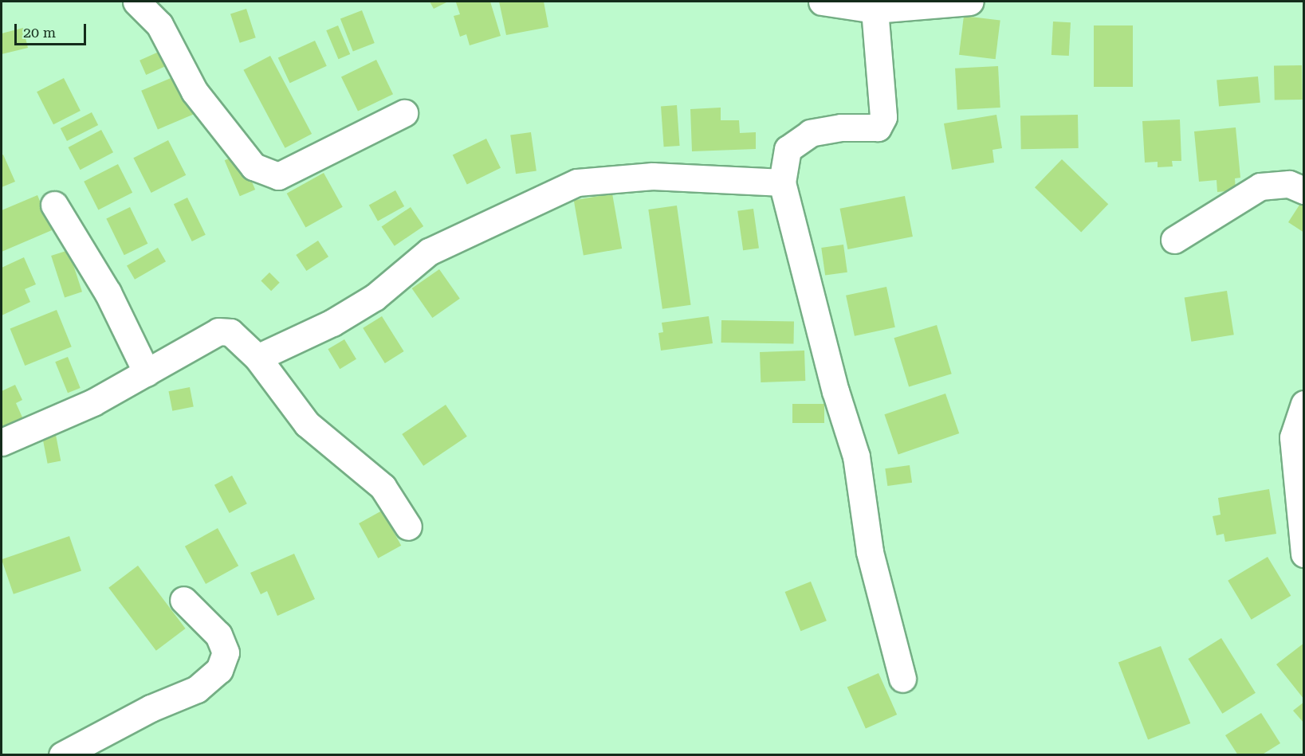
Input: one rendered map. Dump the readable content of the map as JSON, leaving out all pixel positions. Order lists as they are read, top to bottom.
{
  "scale_bar": "20 m"
}
